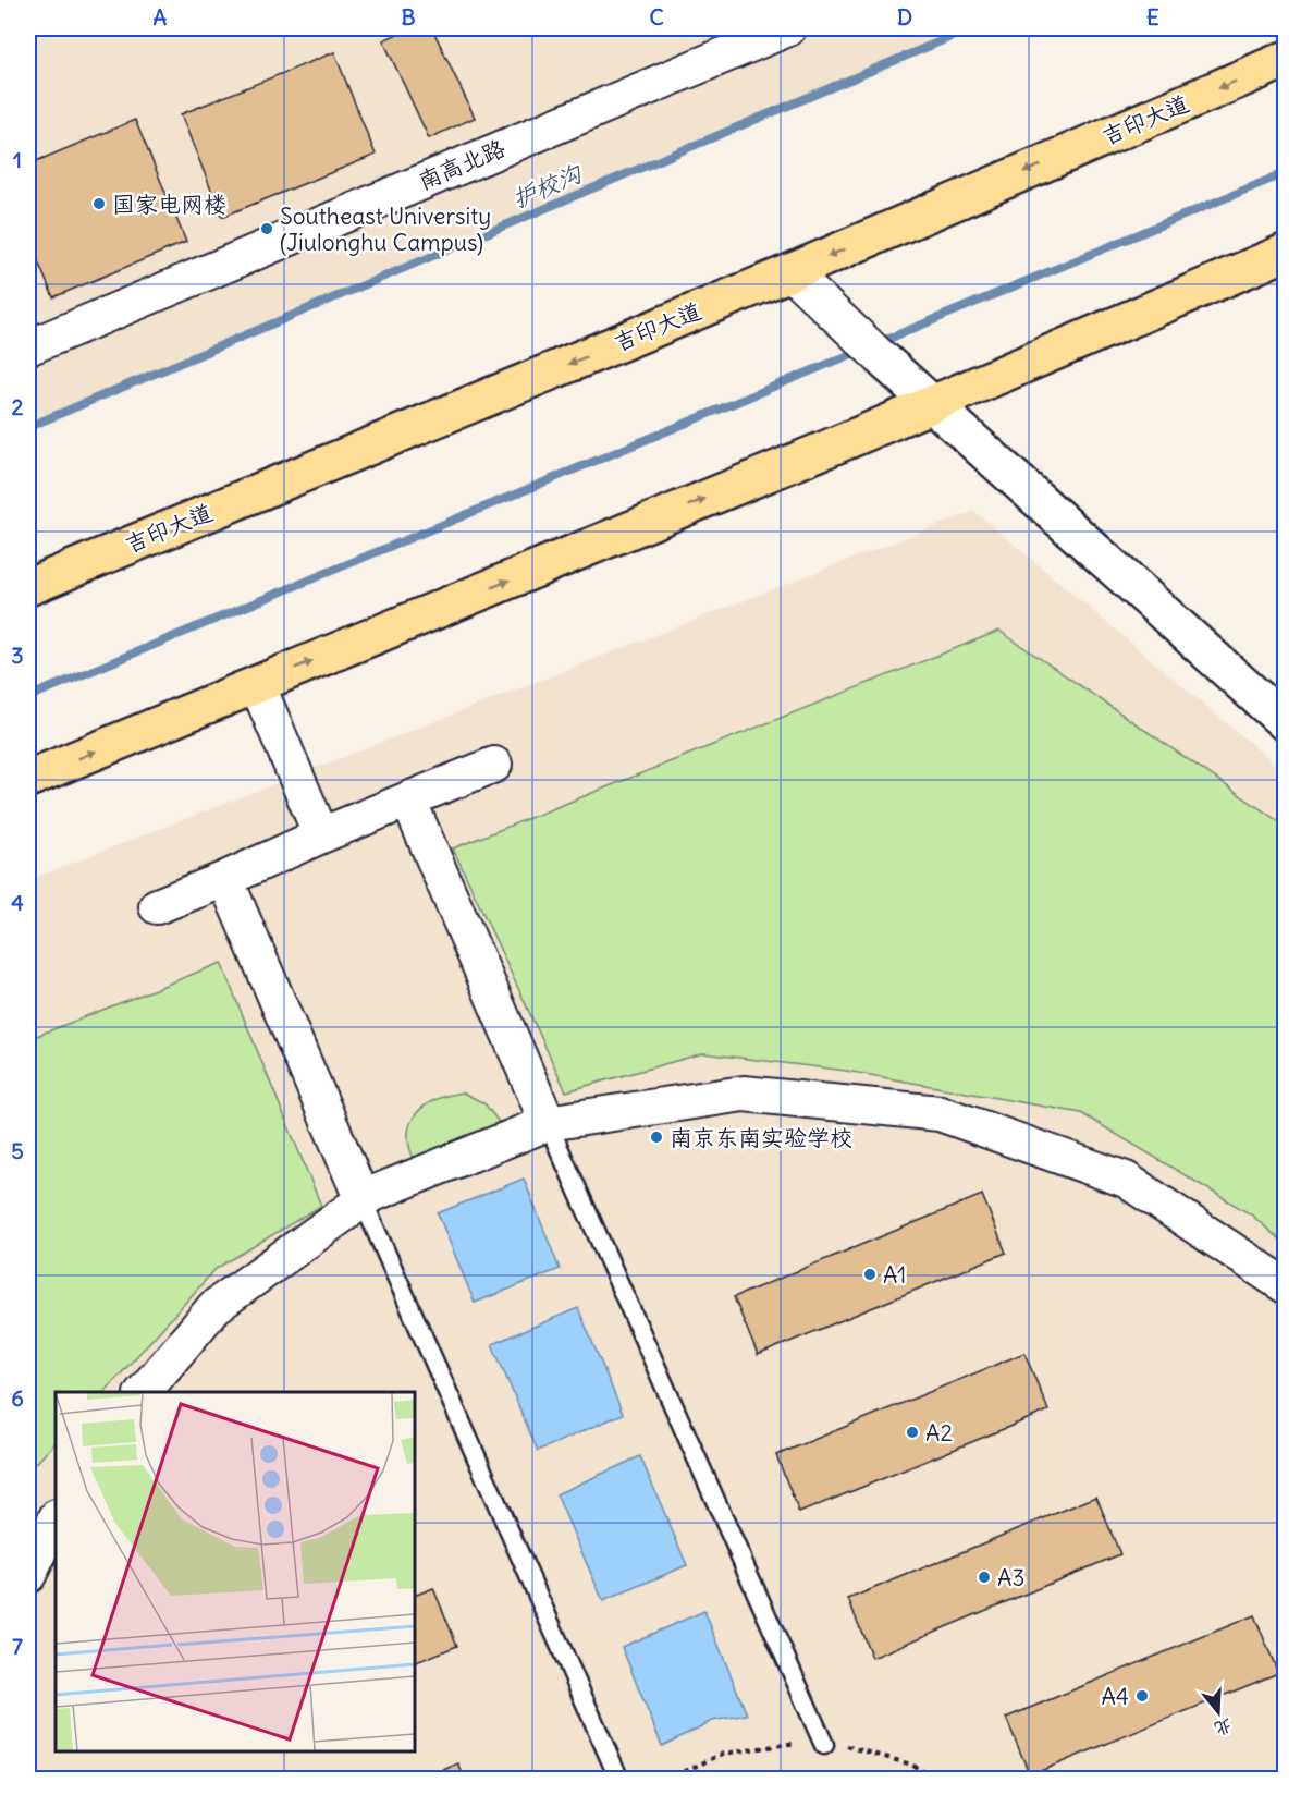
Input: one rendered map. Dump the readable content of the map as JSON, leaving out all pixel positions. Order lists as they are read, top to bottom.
{
  "streets": {
    "main road": ["吉印大道"],
    "street": ["南高北路"]
  },
  "water": ["护校沟"],
  "places": [
    "国家电网楼",
    "Southeast University (Jiulonghu Campus)",
    "南京东南实验学校",
    "A1",
    "A2",
    "A3",
    "A4"
  ],
  "north": "bottom",
  "grid": {
    "columns": [
      "A",
      "B",
      "C",
      "D",
      "E"
    ],
    "rows": [
      "1",
      "2",
      "3",
      "4",
      "5",
      "6",
      "7"
    ]
  }
}
